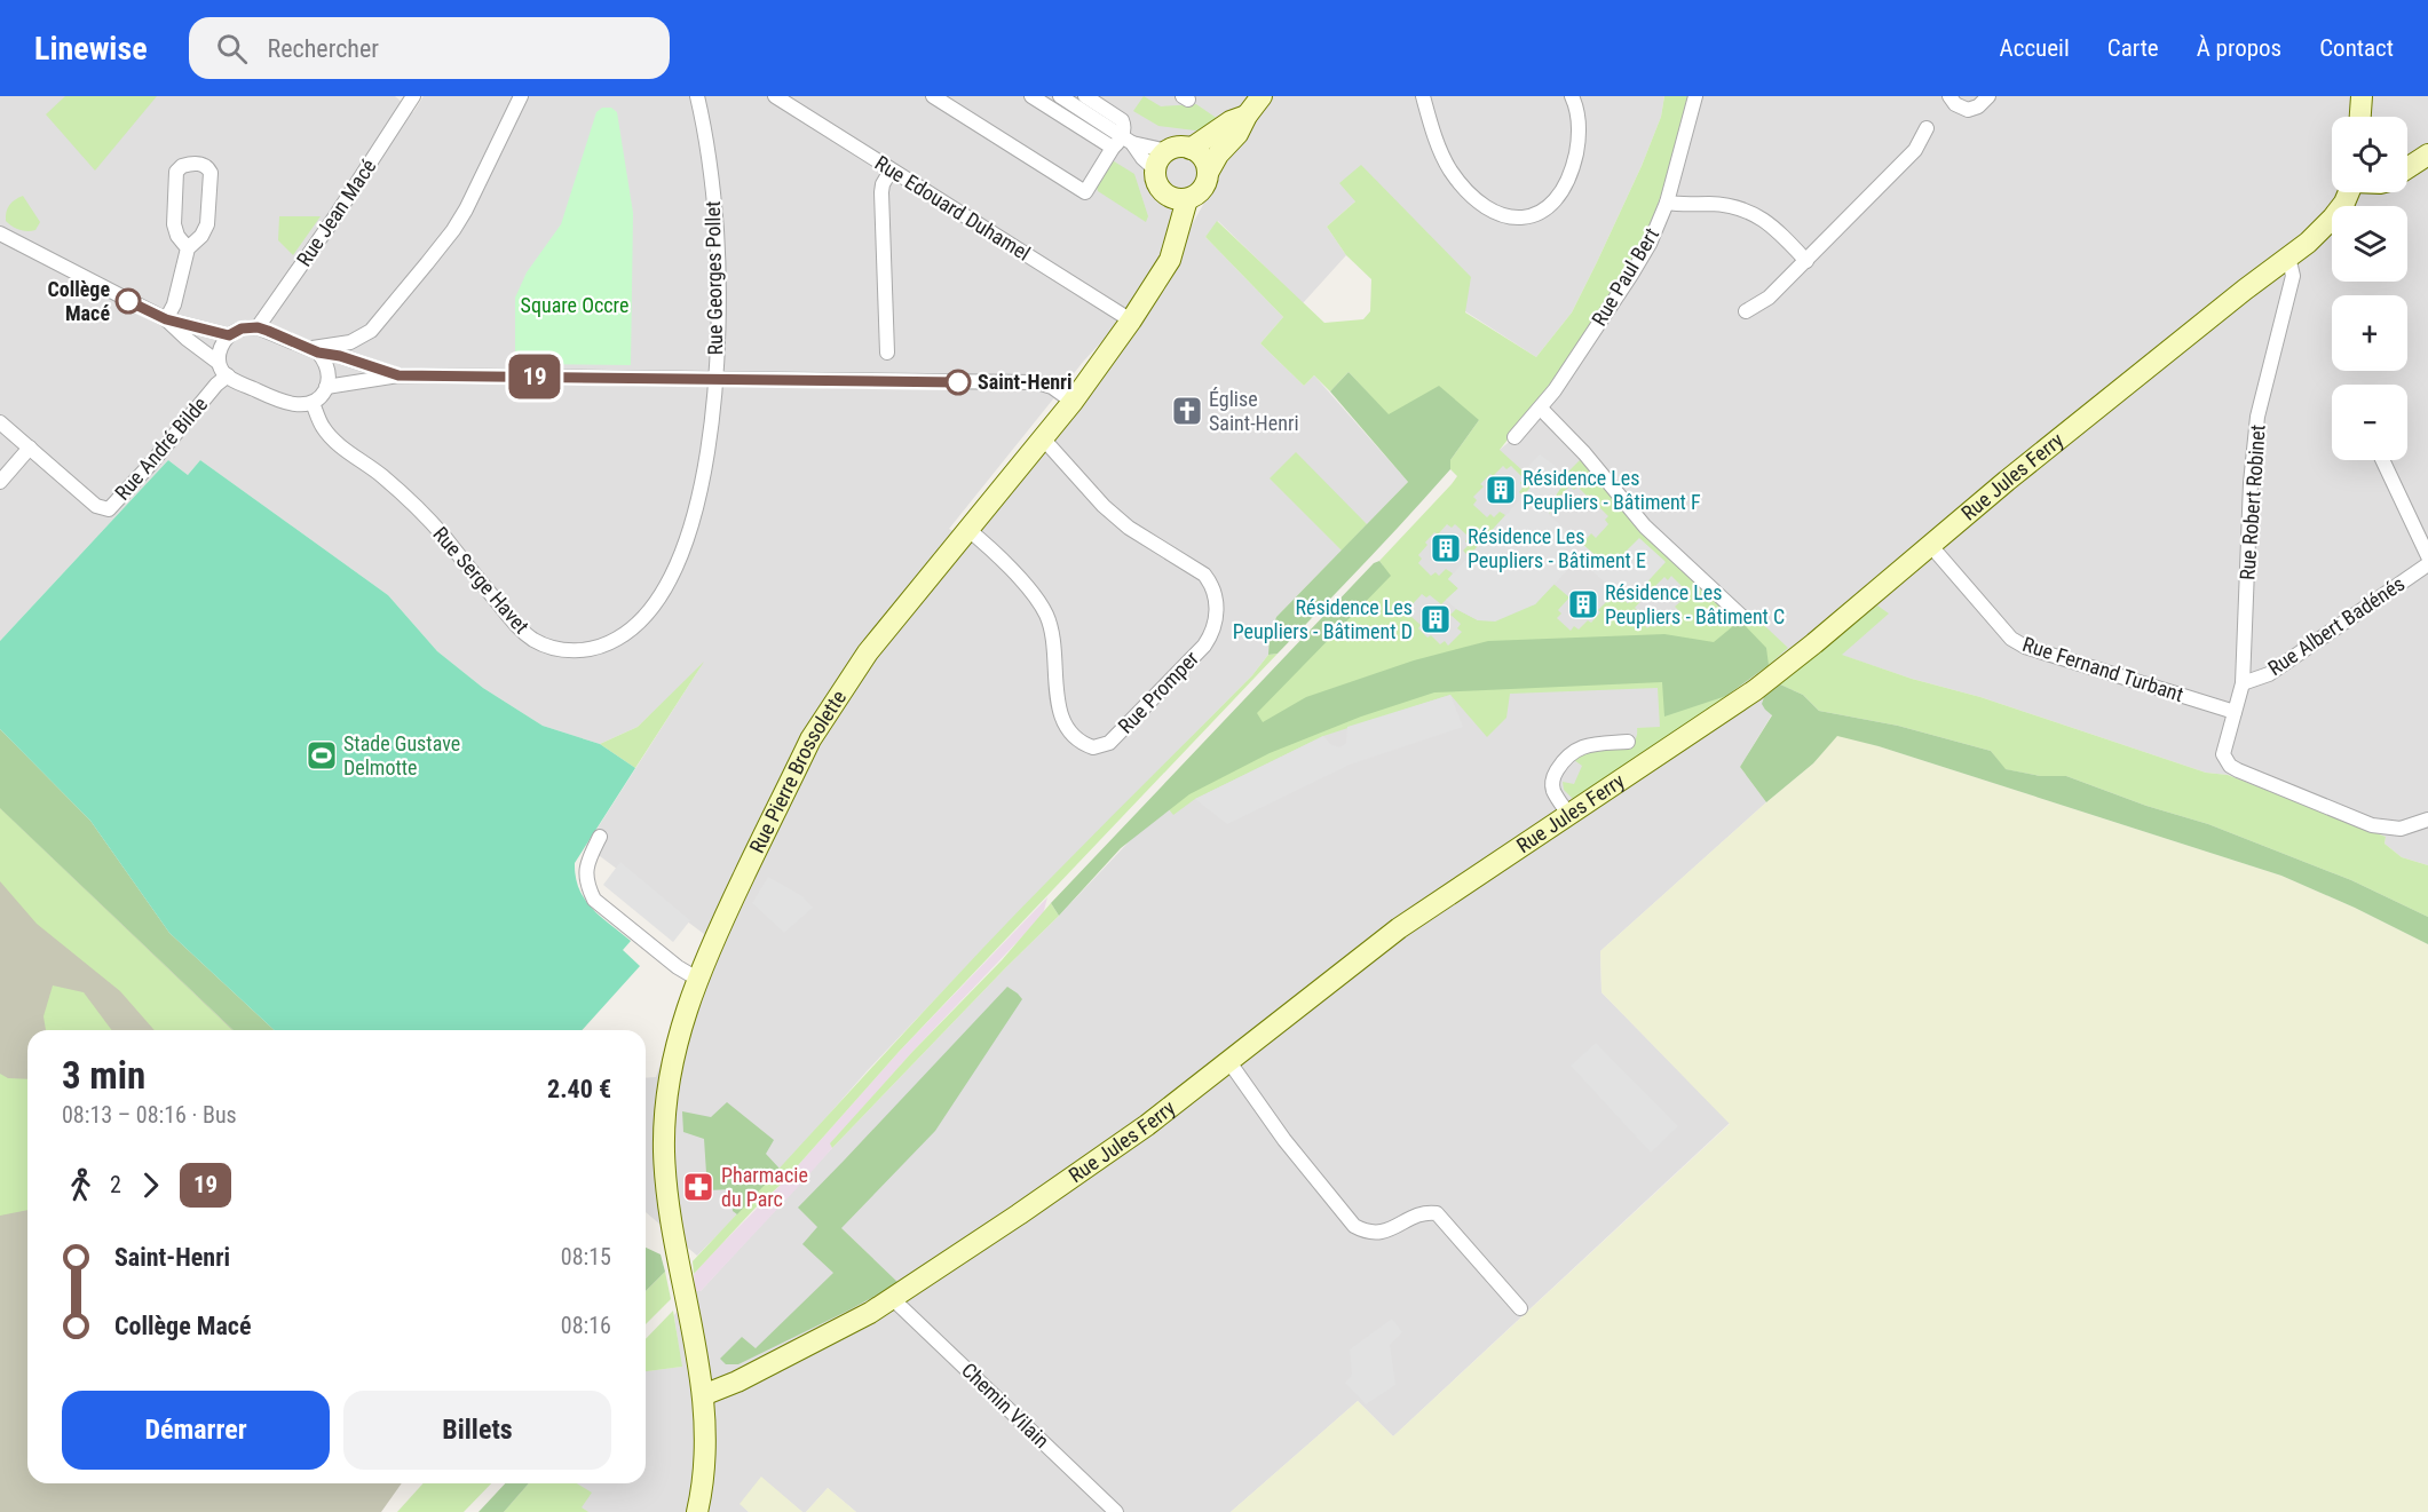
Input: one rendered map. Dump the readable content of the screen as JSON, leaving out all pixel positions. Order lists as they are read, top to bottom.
{
  "streets": {
    "street": [
      "Rue Edouard Duhamel",
      "Rue Jean Macé",
      "Rue Paul Bert",
      "Rue Georges Pollet",
      "Rue André Bilde",
      "Rue Jules Ferry",
      "Rue Robert Robinet",
      "Rue Serge Havet",
      "Rue Albert Badénés",
      "Rue Fernand Turbant",
      "Rue Promper",
      "Rue Pierre Brossolette",
      "Chemin Vilain"
    ]
  },
  "crossings": [
    ["Rue Edouard Duhamel", "Rue Pierre Brossolette"],
    ["Rue Georges Pollet", "Rue Serge Havet"],
    ["Rue Jules Ferry", "Rue Robert Robinet"],
    ["Rue Jules Ferry", "Rue Fernand Turbant"],
    ["Rue Jules Ferry", "Rue Pierre Brossolette"],
    ["Rue Jules Ferry", "Chemin Vilain"],
    ["Rue Robert Robinet", "Rue Albert Badénés"],
    ["Rue Robert Robinet", "Rue Fernand Turbant"],
    ["Rue Promper", "Rue Pierre Brossolette"]
  ],
  "parks": ["Square Occre"],
  "places": {
    "other": ["Collège Macé", "Saint-Henri"],
    "church": ["Église Saint-Henri"],
    "building": [
      "Résidence Les Peupliers - Bâtiment F",
      "Résidence Les Peupliers - Bâtiment E",
      "Résidence Les Peupliers - Bâtiment C",
      "Résidence Les Peupliers - Bâtiment D"
    ],
    "sports": ["Stade Gustave Delmotte"],
    "pharmacy": ["Pharmacie du Parc"]
  },
  "lines": ["bus line 19"],
  "page": {
    "header": "Linewise",
    "search": "Rechercher",
    "nav": [
      "Accueil",
      "Carte",
      "À propos",
      "Contact"
    ],
    "on_map": "19",
    "map_buttons": ["+", "−"],
    "heading": ["3 min", "08:13 – 08:16 · Bus", "2.40 €"],
    "legs": ["2", "19"],
    "list": [
      {
        "name": "Saint-Henri",
        "value": "08:15"
      },
      {
        "name": "Collège Macé",
        "value": "08:16"
      }
    ],
    "buttons": ["Démarrer", "Billets"]
  }
}
